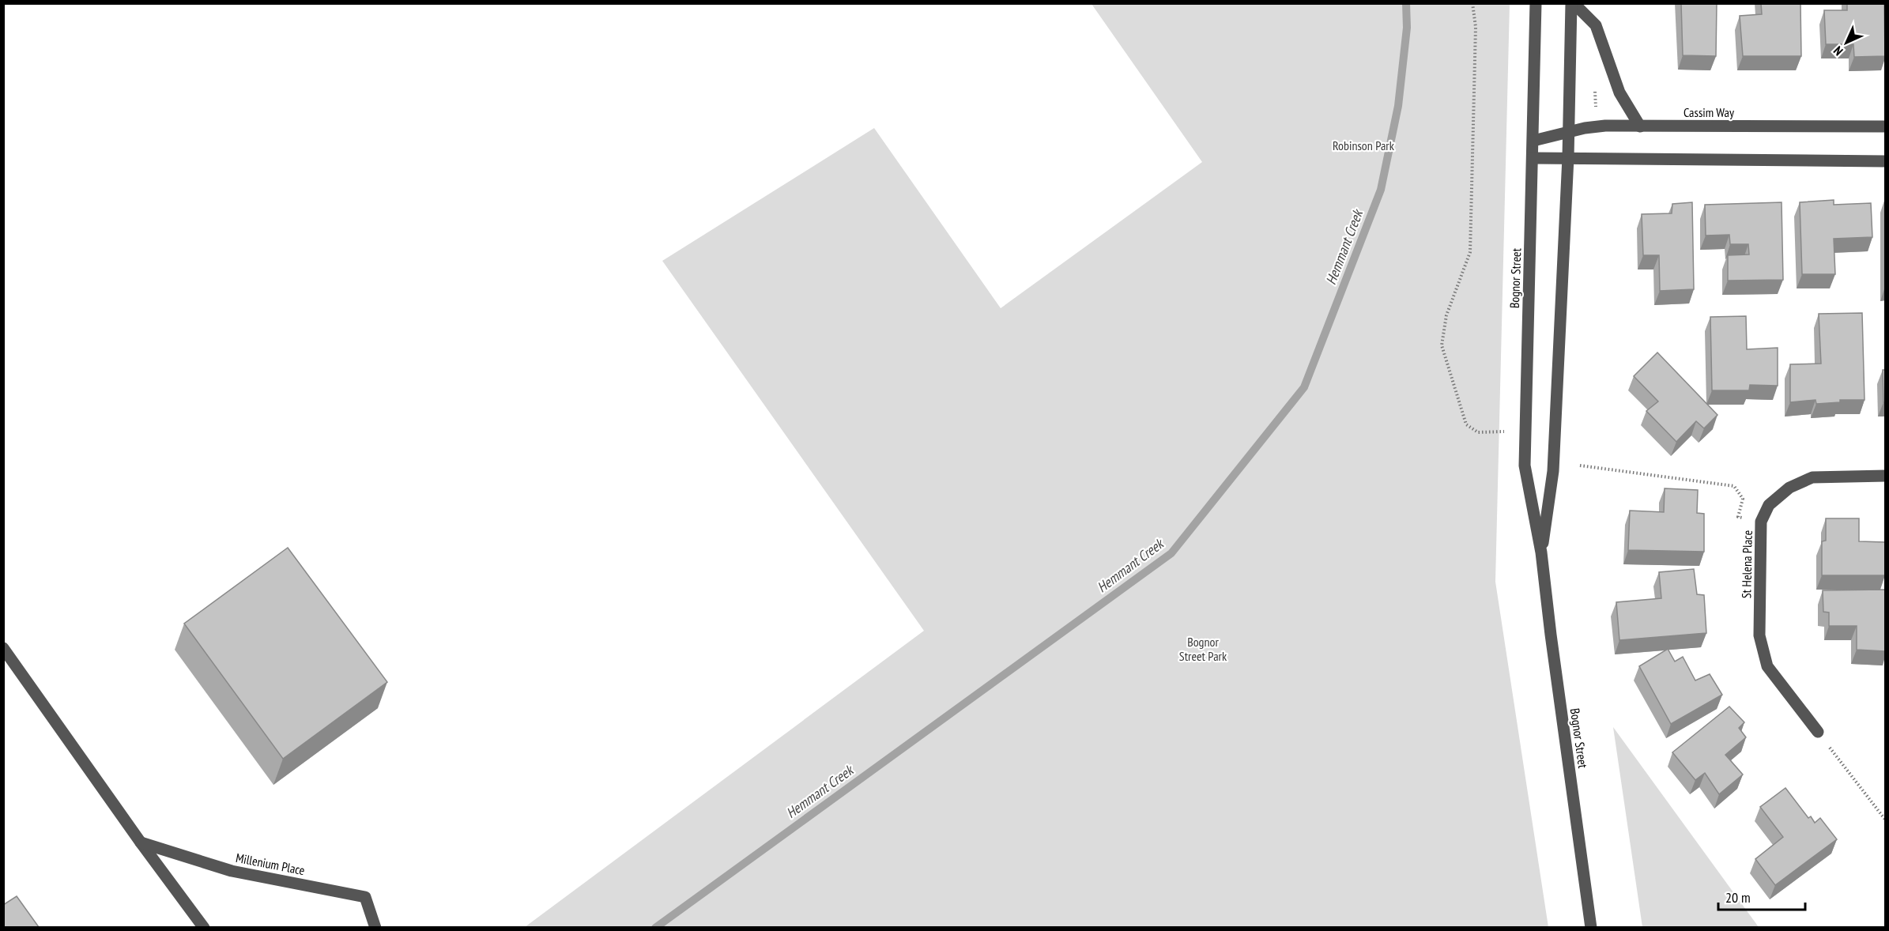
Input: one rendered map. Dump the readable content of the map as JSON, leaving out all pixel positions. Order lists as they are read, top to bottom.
{
  "streets": {
    "street": [
      "Cassim Way",
      "Bognor Street",
      "St Helena Place",
      "Millenium Place"
    ]
  },
  "crossings": [
    ["Cassim Way", "Bognor Street"]
  ],
  "water": ["Hemmant Creek"],
  "parks": ["Robinson Park", "Bognor Street Park"],
  "scale_bar": "20 m",
  "north": "bottom left"
}
